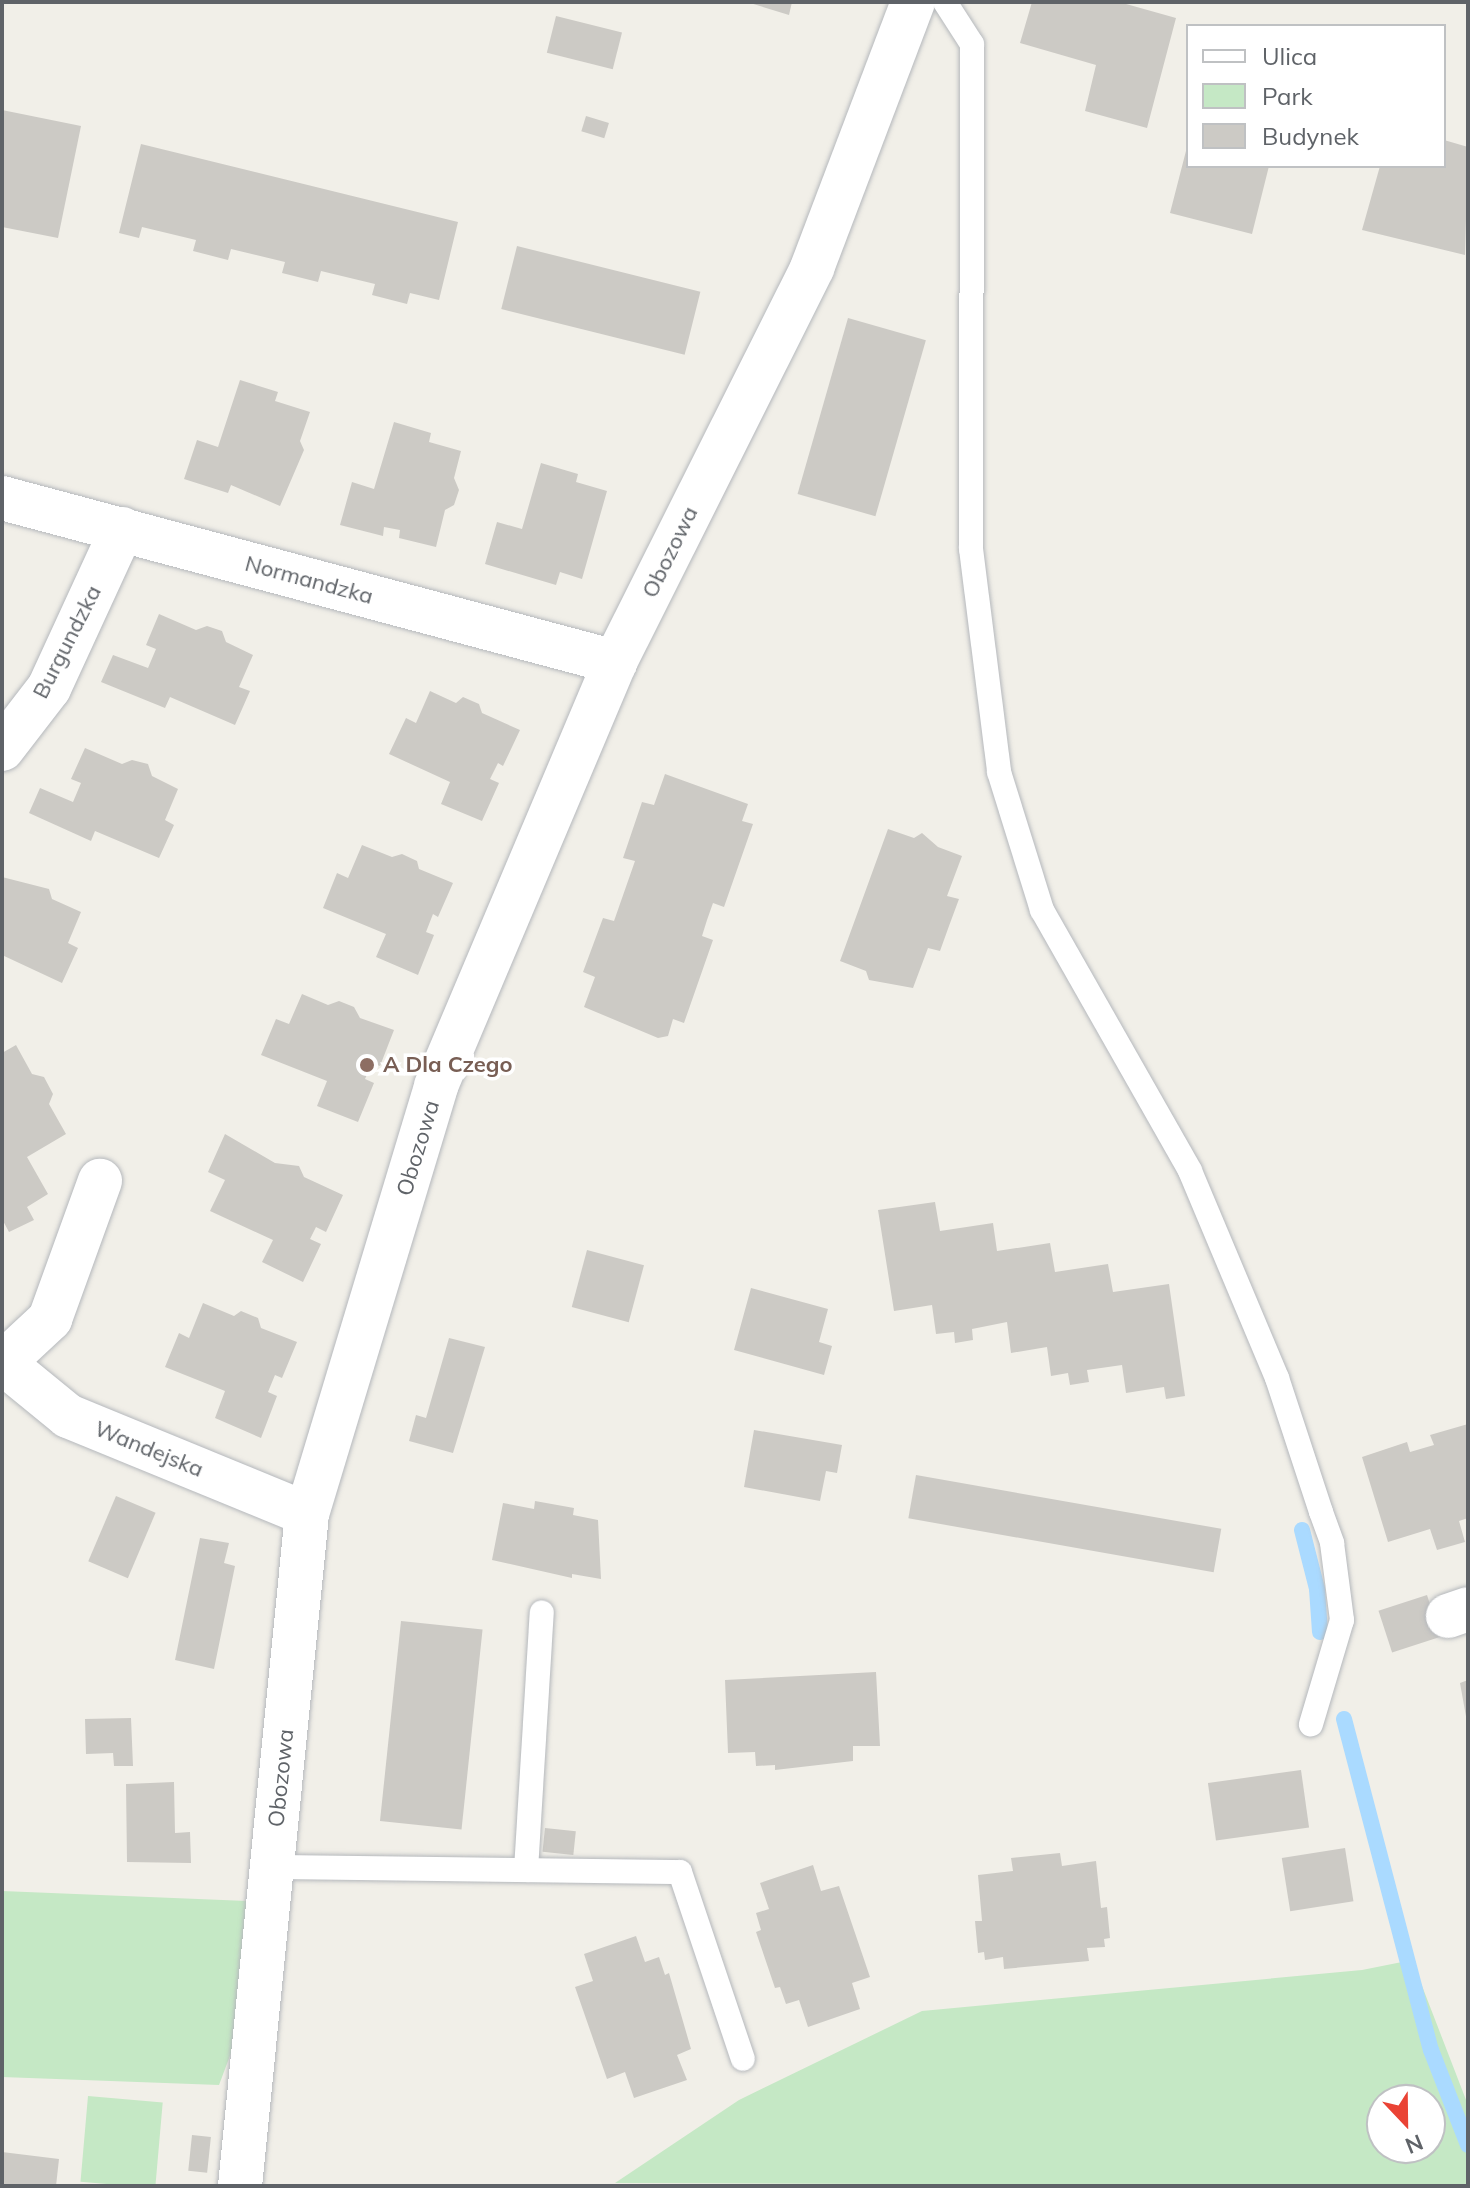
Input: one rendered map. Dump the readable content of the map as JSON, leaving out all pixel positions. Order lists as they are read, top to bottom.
{
  "streets": {
    "street": [
      "Obozowa",
      "Normandzka",
      "Burgundzka",
      "Wandejska"
    ]
  },
  "crossings": [
    ["Obozowa", "Normandzka"],
    ["Obozowa", "Wandejska"],
    ["Normandzka", "Burgundzka"]
  ],
  "places": ["A Dla Czego"],
  "legend": ["Ulica", "Park", "Budynek"],
  "north": "bottom"
}
